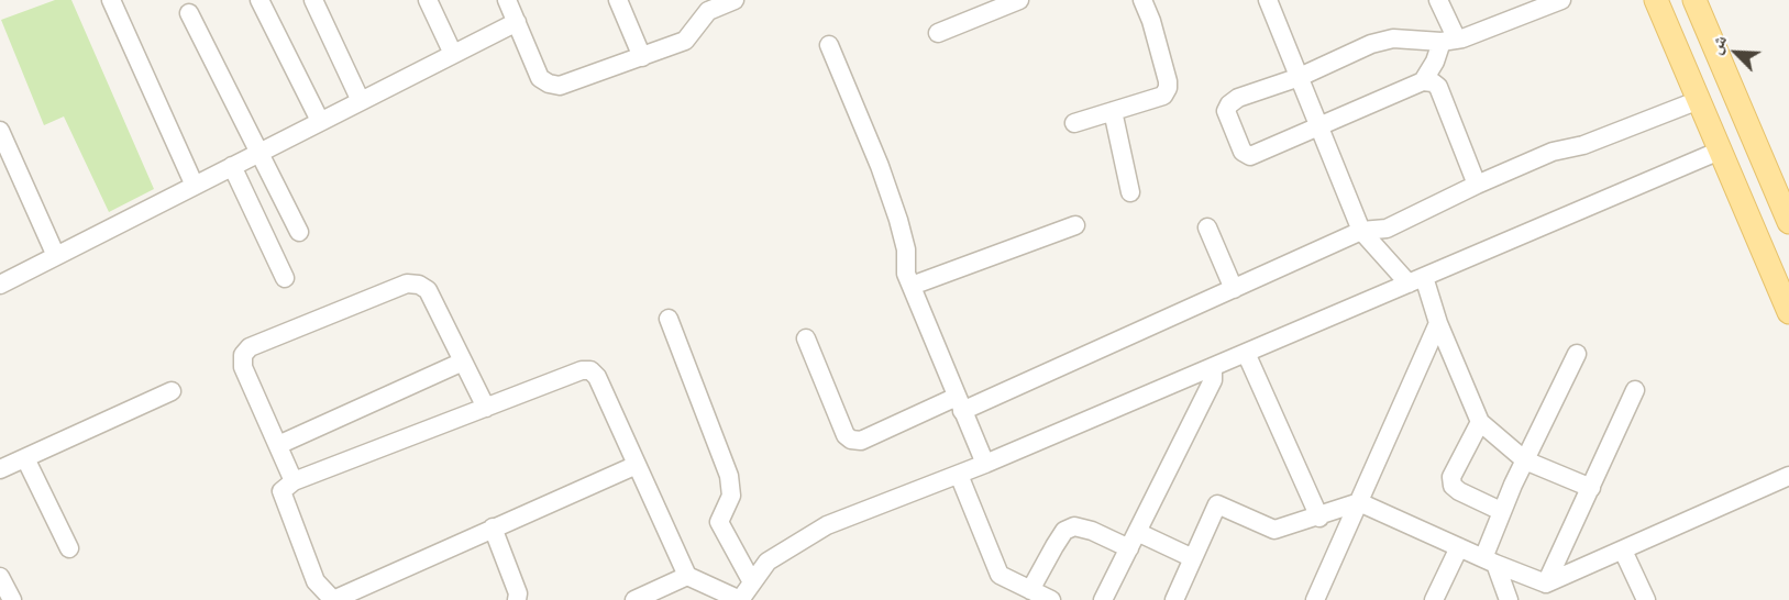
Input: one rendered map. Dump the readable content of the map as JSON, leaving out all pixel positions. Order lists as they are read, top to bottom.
{
  "north": "top left"
}
